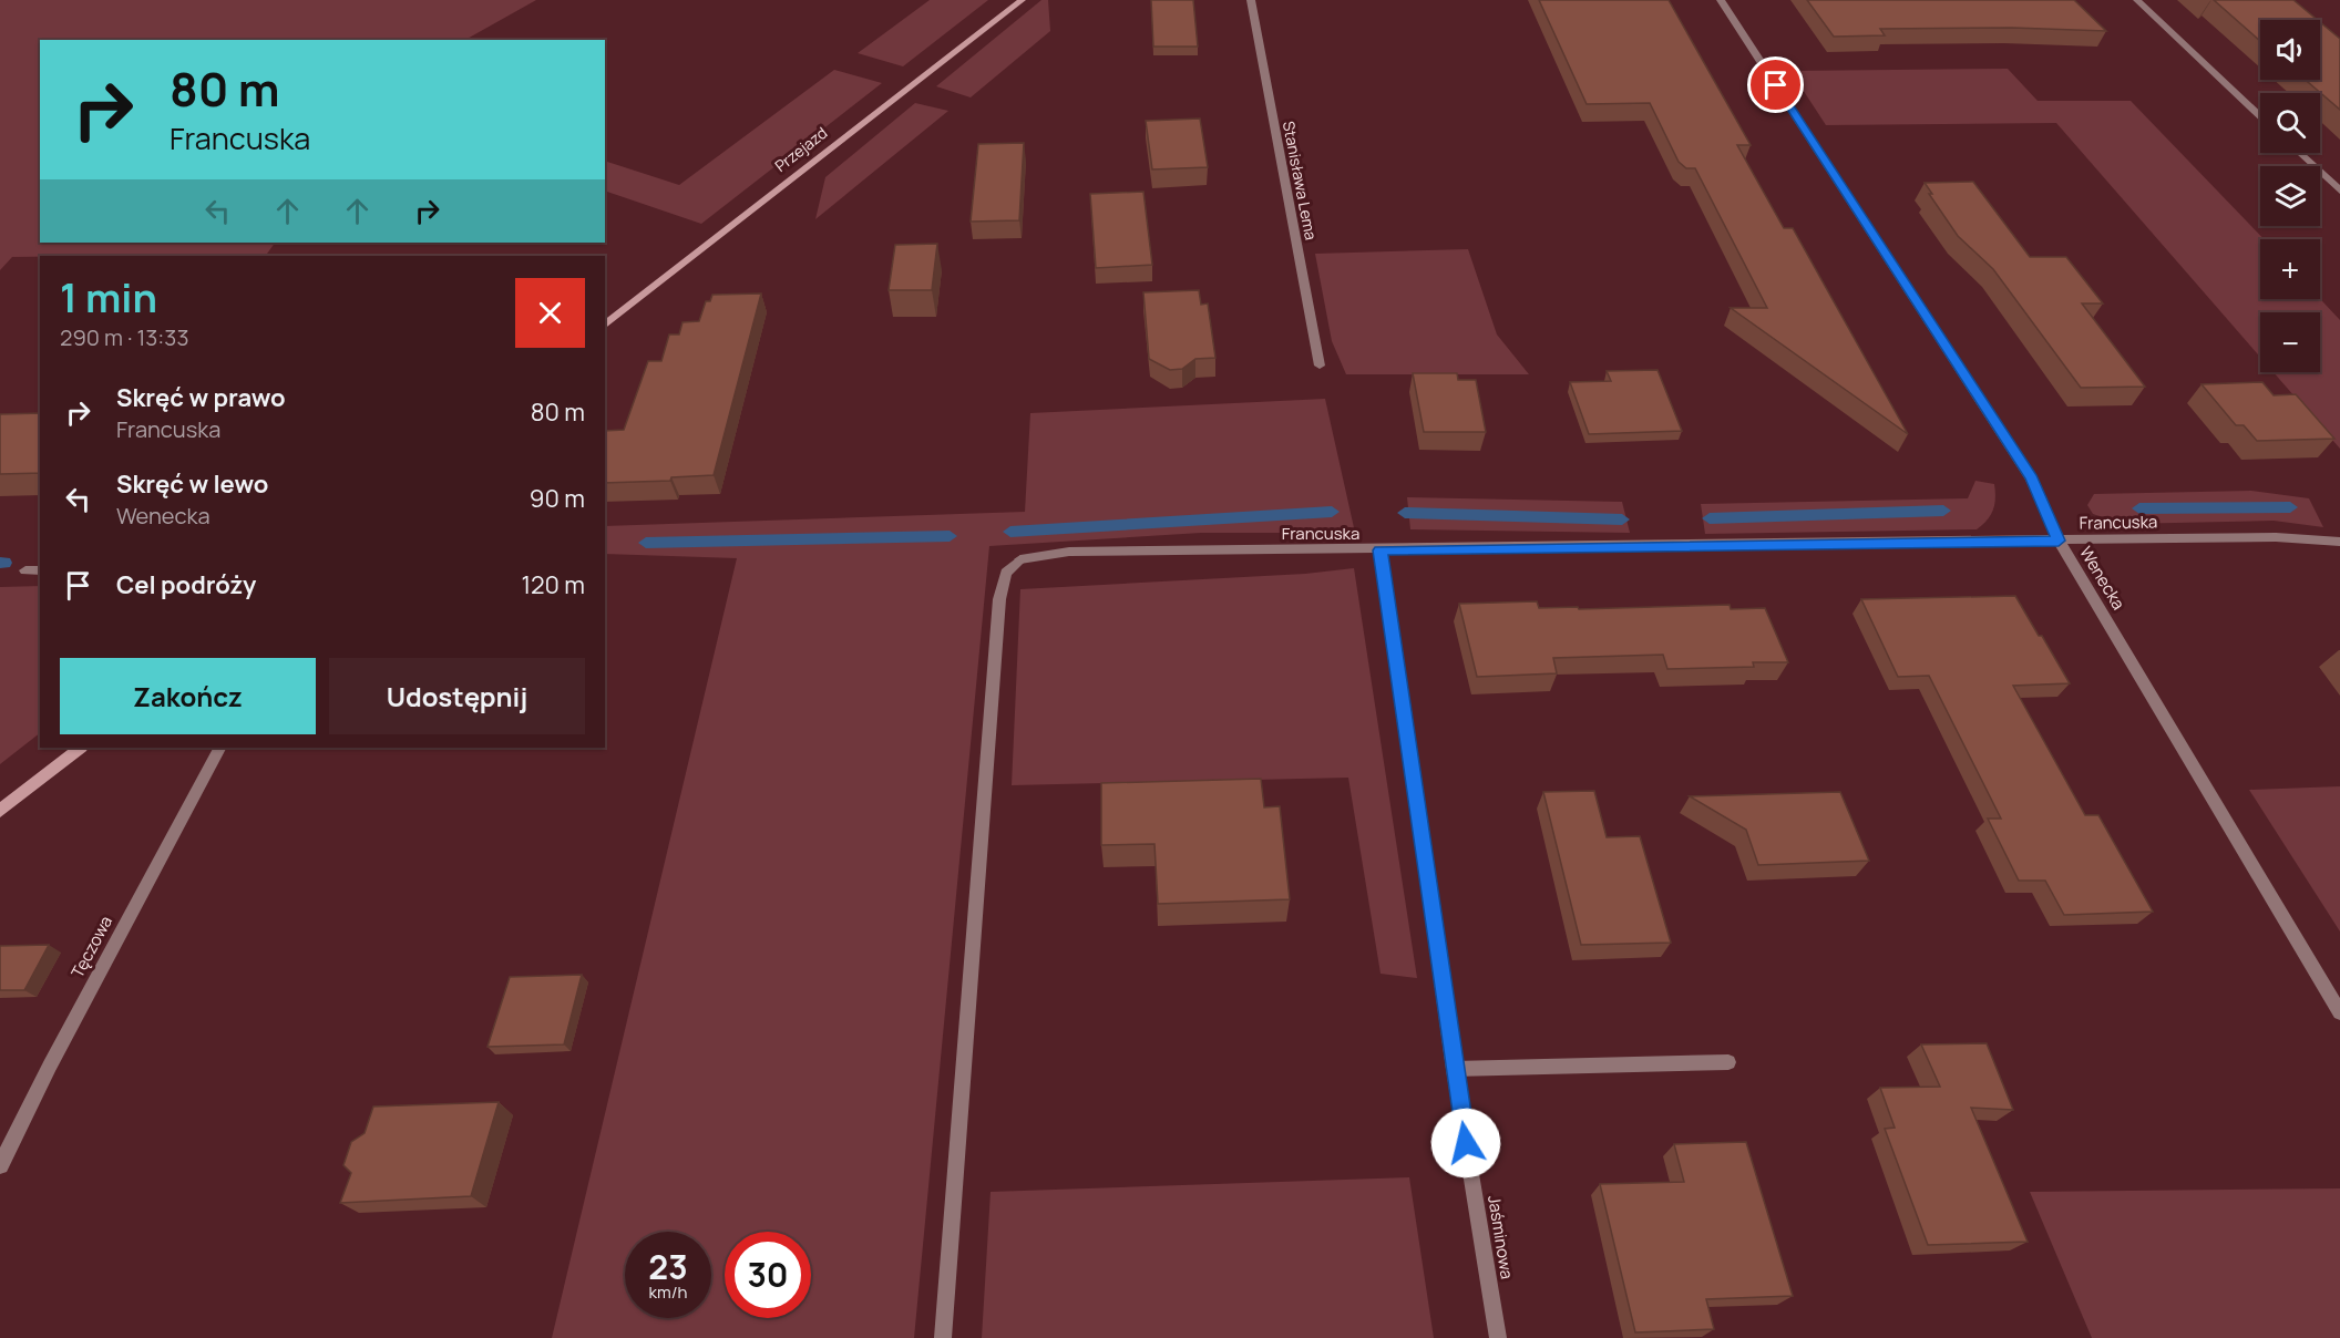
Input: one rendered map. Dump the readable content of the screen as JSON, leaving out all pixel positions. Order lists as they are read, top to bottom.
{
  "streets": {
    "street": [
      "Przejazd",
      "Stanisława Lema",
      "Francuska",
      "Wenecka",
      "Tęczowa",
      "Jaśminowa"
    ]
  },
  "crossings": [
    ["Francuska", "Wenecka"],
    ["Francuska", "Jaśminowa"]
  ],
  "page": {
    "map_buttons": ["+", "−"],
    "turn": ["80 m", "Francuska"],
    "heading": ["1 min", "290 m · 13:33"],
    "list": [
      {
        "name": "Skręć w prawo",
        "note": "Francuska",
        "value": "80 m"
      },
      {
        "name": "Skręć w lewo",
        "note": "Wenecka",
        "value": "90 m"
      },
      {
        "name": "Cel podróży",
        "value": "120 m"
      }
    ],
    "buttons": ["Zakończ", "Udostępnij"],
    "speed": "23 km/h",
    "limit": "30"
  }
}
